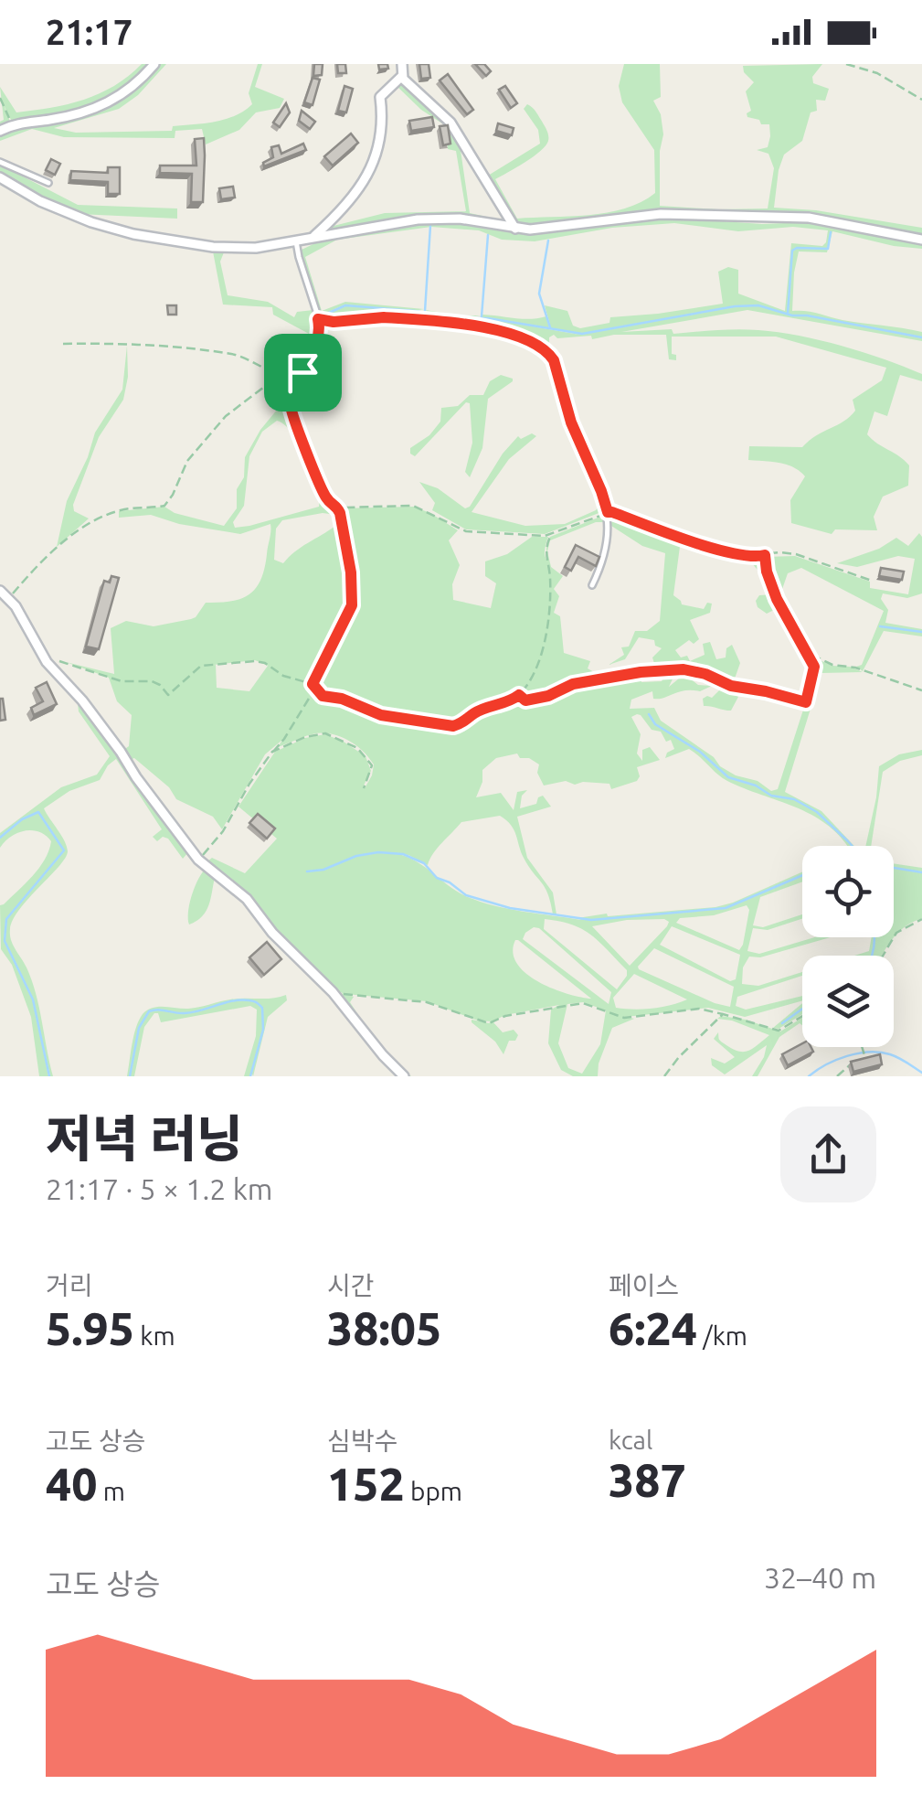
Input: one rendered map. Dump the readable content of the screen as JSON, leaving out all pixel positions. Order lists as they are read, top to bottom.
{
  "page": {
    "status": "21:17",
    "heading": ["저녁 러닝", "21:17 · 5 × 1.2 km"],
    "stats": [
      ["거리", "5.95 km"],
      ["시간", "38:05"],
      ["페이스", "6:24 /km"],
      ["고도 상승", "40 m"],
      ["심박수", "152 bpm"],
      ["kcal", "387"]
    ],
    "chart": ["고도 상승", "32–40 m"]
  }
}
